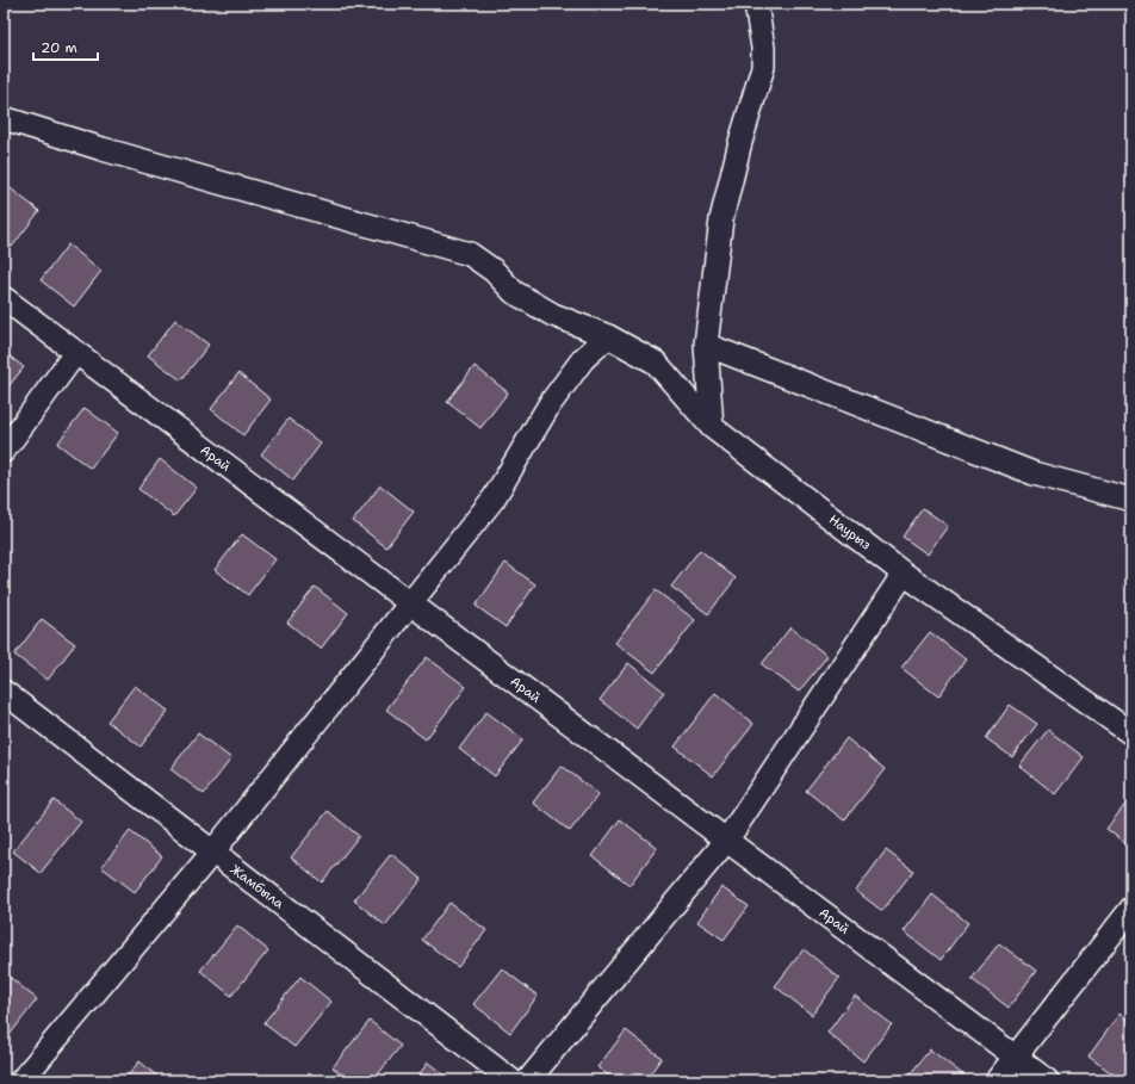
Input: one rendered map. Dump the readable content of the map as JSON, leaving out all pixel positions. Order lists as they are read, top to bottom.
{
  "streets": {
    "street": ["Арай", "Наурыз", "Жамбыла"]
  },
  "scale_bar": "20 m"
}
